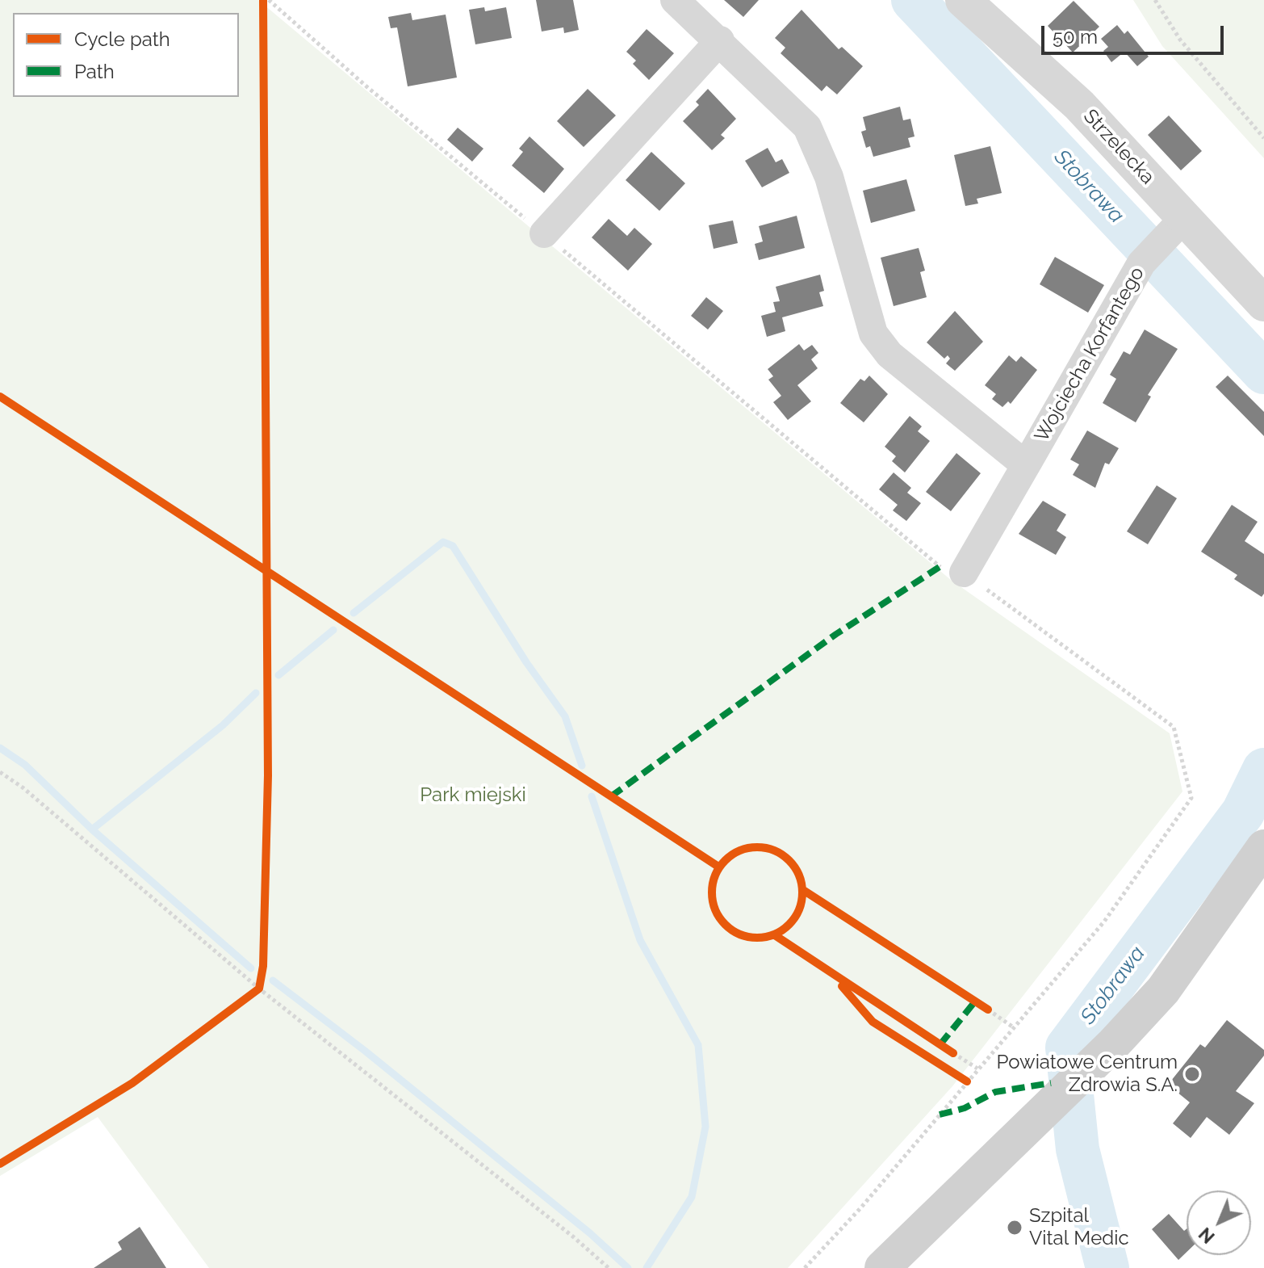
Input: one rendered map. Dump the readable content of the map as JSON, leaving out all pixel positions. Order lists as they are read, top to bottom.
{
  "streets": {
    "street": ["Strzelecka", "Wojciecha Korfantego"]
  },
  "crossings": [
    ["Strzelecka", "Wojciecha Korfantego"]
  ],
  "water": ["Stobrawa"],
  "parks": ["Park miejski"],
  "places": ["Powiatowe Centrum Zdrowia S.A.", "Szpital Vital Medic"],
  "legend": ["Cycle path", "Path"],
  "scale_bar": "50 m",
  "north": "bottom left"
}
